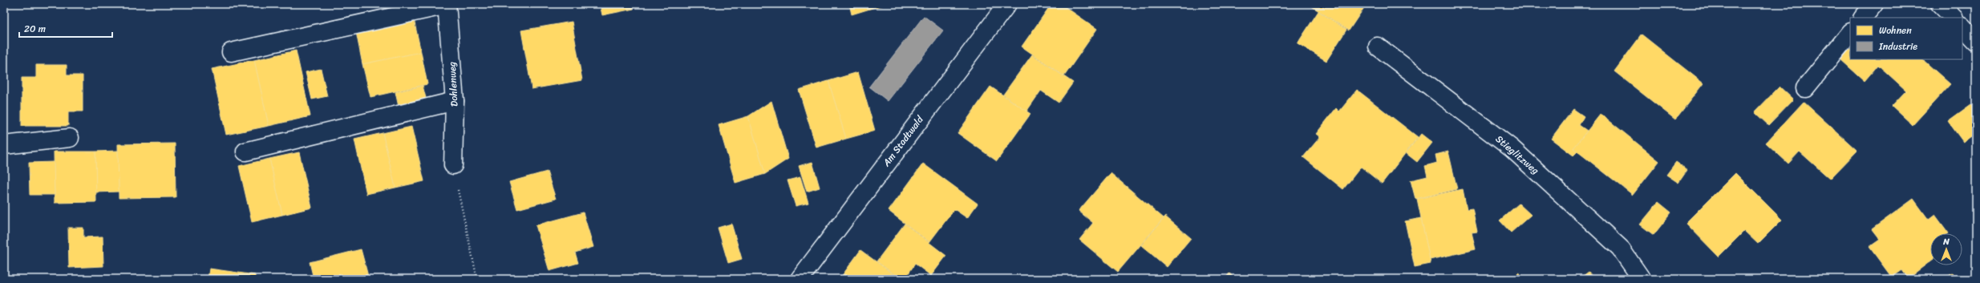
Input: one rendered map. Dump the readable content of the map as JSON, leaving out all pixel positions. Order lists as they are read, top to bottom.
{
  "streets": {
    "street": ["Dohlenweg", "Am Stadtwald", "Stieglitzweg"]
  },
  "legend": ["Wohnen", "Industrie"],
  "scale_bar": "20 m",
  "north": "top"
}
